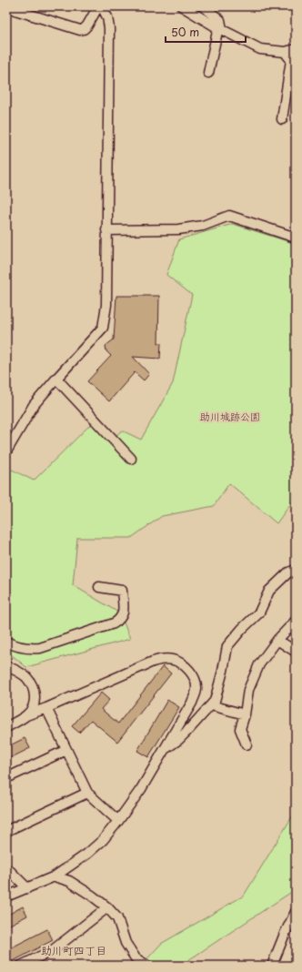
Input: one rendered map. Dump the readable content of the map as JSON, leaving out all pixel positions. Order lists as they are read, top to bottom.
{
  "districts": ["助川町四丁目"],
  "parks": ["助川城跡公園"],
  "scale_bar": "50 m"
}
